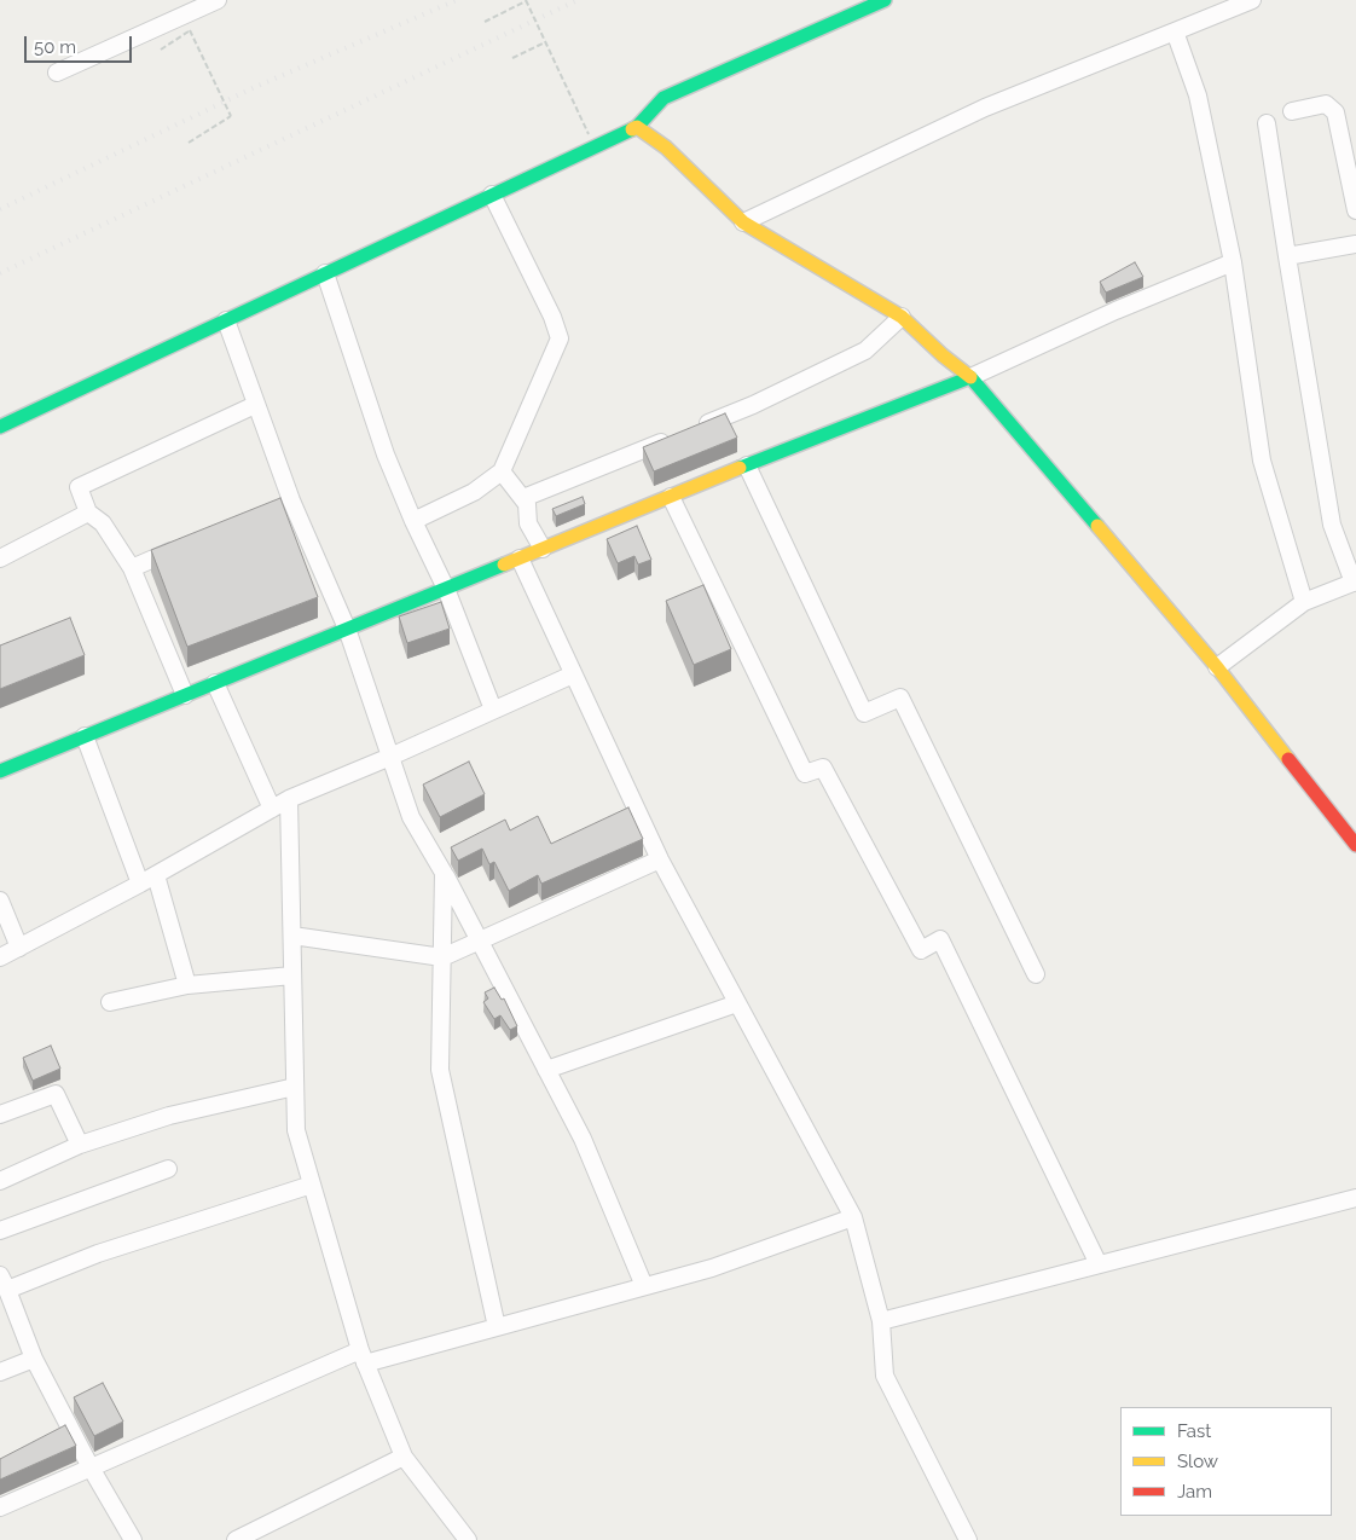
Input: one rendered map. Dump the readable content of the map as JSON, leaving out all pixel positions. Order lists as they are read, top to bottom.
{
  "legend": ["Fast", "Slow", "Jam"],
  "scale_bar": "50 m"
}
